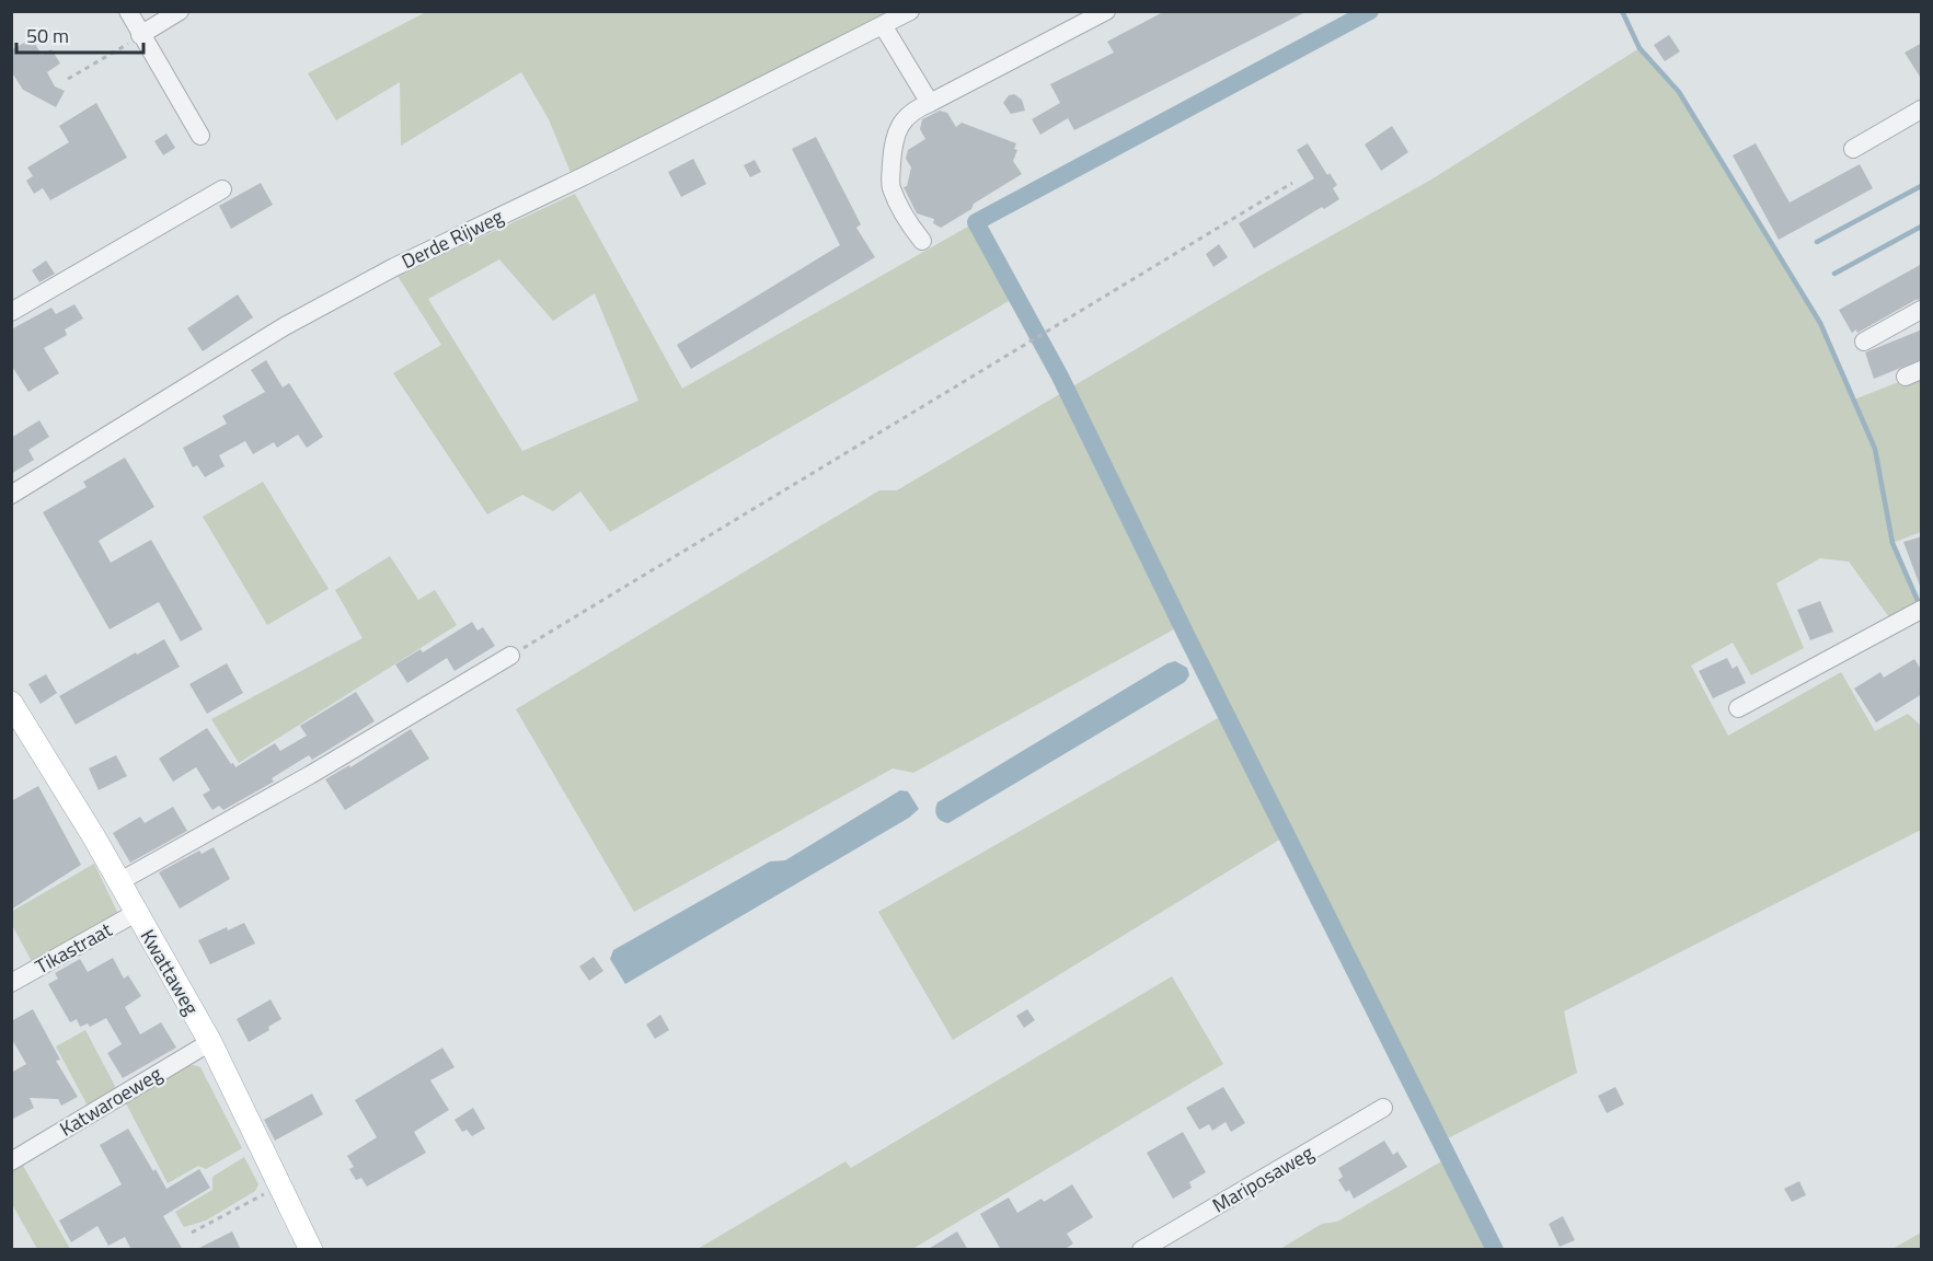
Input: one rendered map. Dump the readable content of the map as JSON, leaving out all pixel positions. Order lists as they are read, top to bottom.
{
  "streets": {
    "main road": ["Kwattaweg"],
    "street": [
      "Derde Rijweg",
      "Tikastraat",
      "Katwaroeweg",
      "Mariposaweg"
    ]
  },
  "crossings": [
    ["Tikastraat", "Kwattaweg"],
    ["Kwattaweg", "Katwaroeweg"]
  ],
  "scale_bar": "50 m"
}
